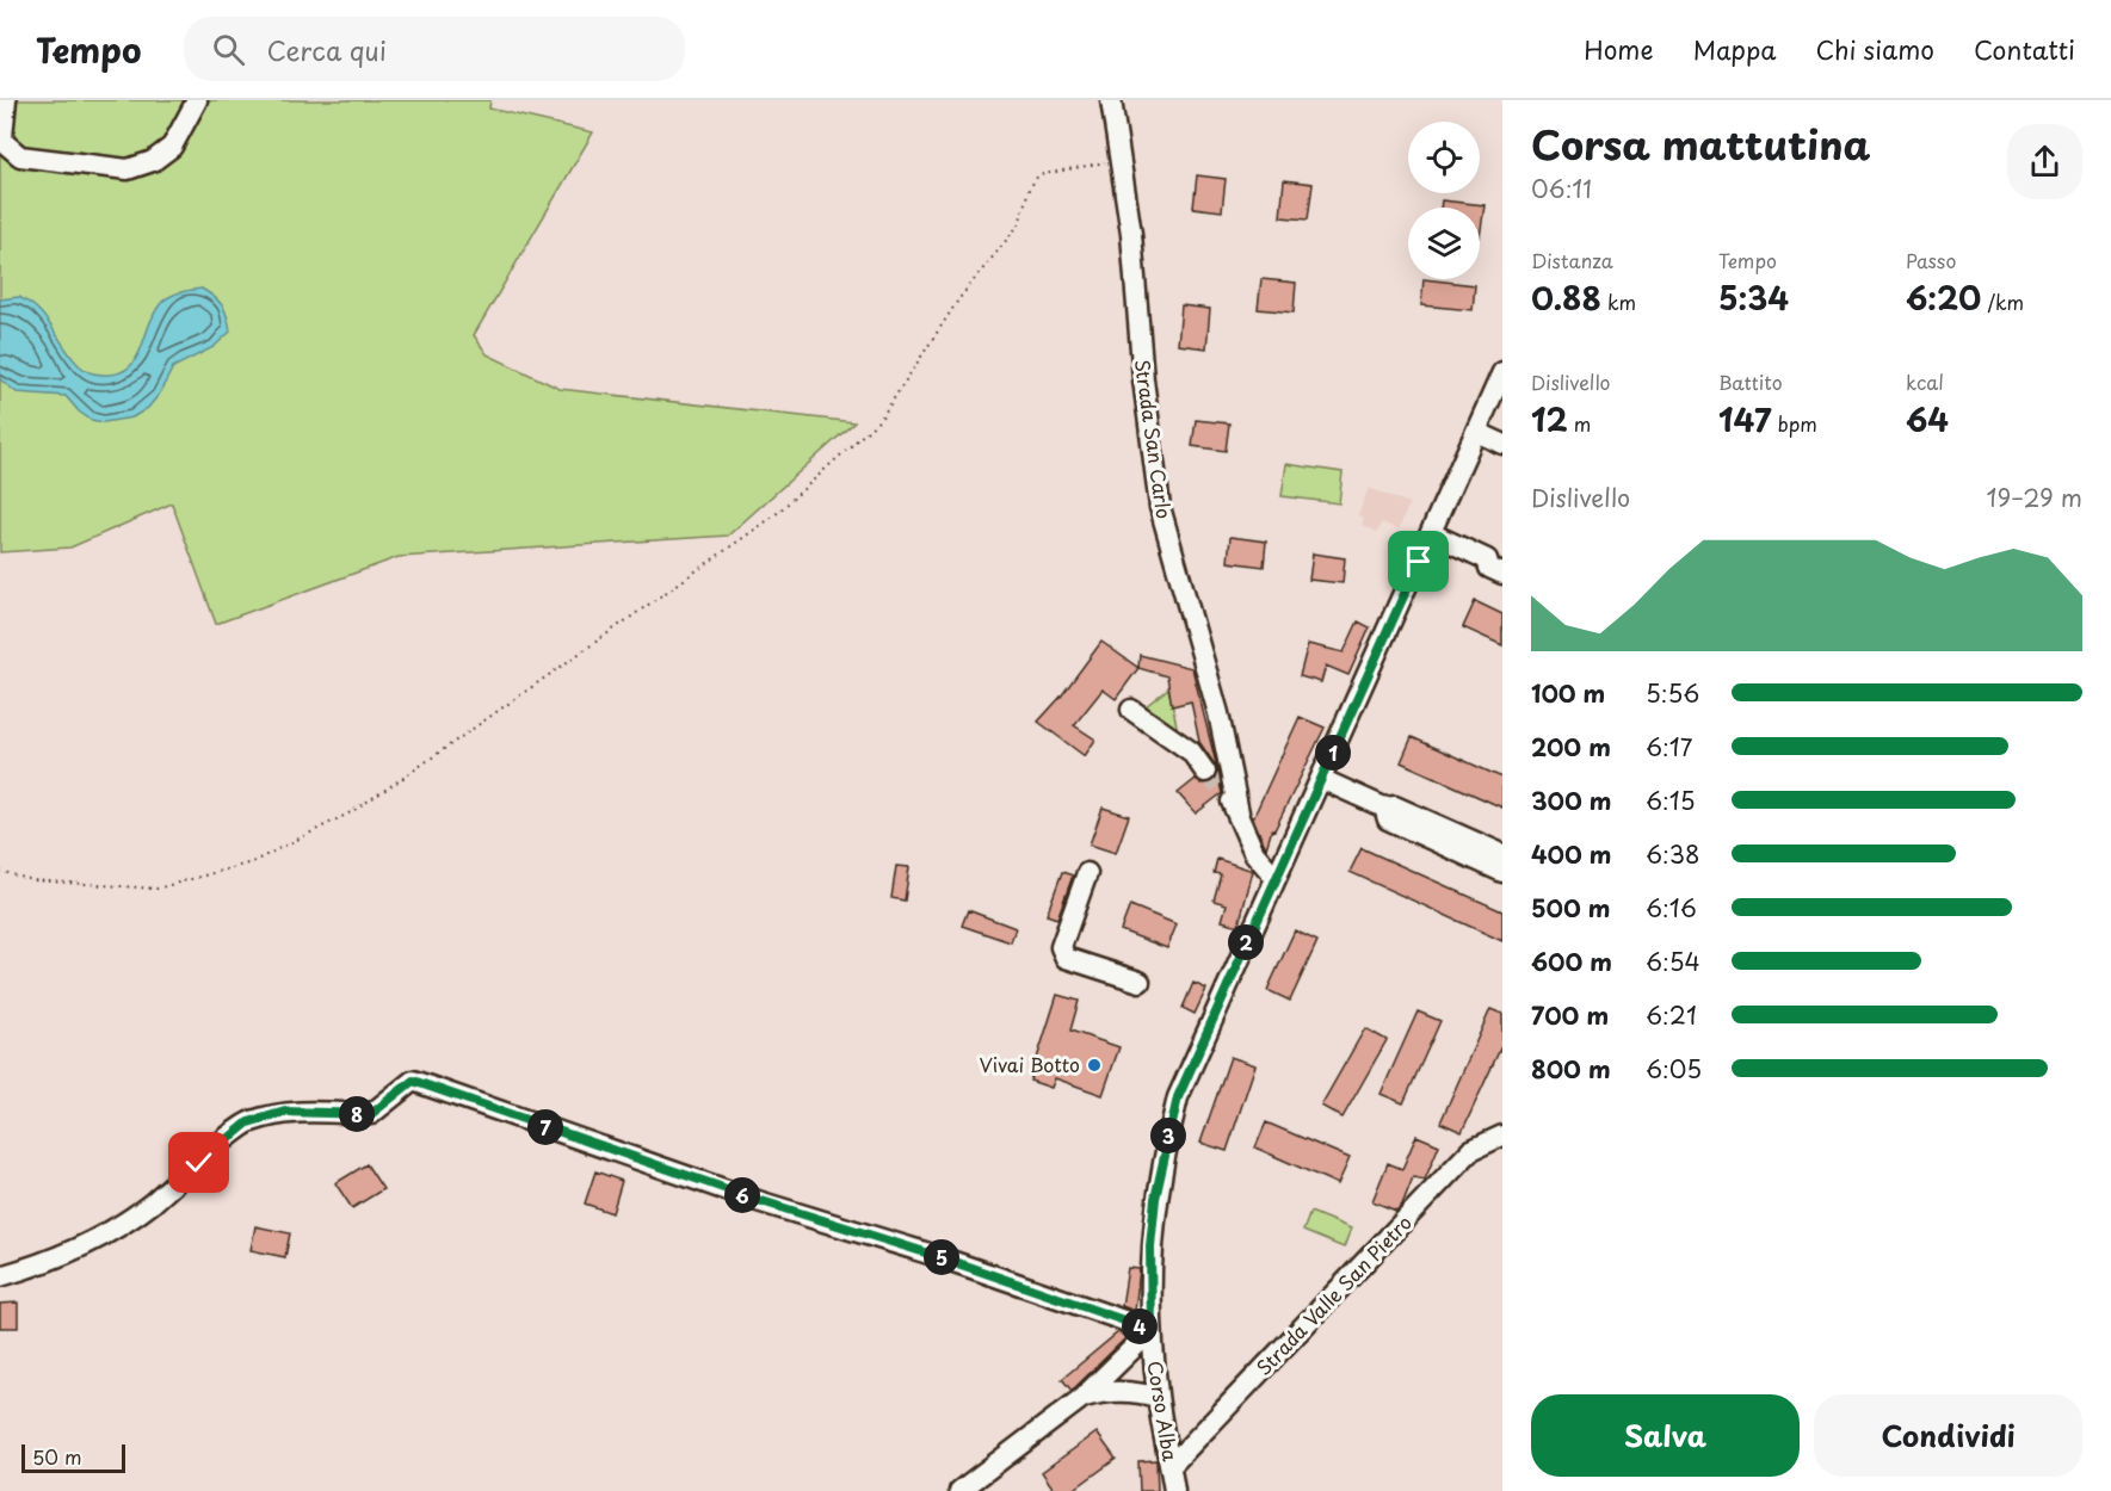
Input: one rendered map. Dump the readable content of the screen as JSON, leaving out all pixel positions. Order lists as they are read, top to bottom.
{
  "streets": {
    "street": ["Strada San Carlo", "Strada Valle San Pietro", "Corso Alba"]
  },
  "crossings": [
    ["Strada San Carlo", "Corso Alba"],
    ["Strada Valle San Pietro", "Corso Alba"]
  ],
  "places": ["Vivai Botto"],
  "scale_bar": "50 m",
  "page": {
    "header": "Tempo",
    "search": "Cerca qui",
    "nav": [
      "Home",
      "Mappa",
      "Chi siamo",
      "Contatti"
    ],
    "heading": ["Corsa mattutina", "06:11"],
    "stats": [
      ["Distanza", "0.88 km"],
      ["Tempo", "5:34"],
      ["Passo", "6:20 /km"],
      ["Dislivello", "12 m"],
      ["Battito", "147 bpm"],
      ["kcal", "64"]
    ],
    "chart": ["Dislivello", "19–29 m"],
    "list": [
      {
        "name": "100 m",
        "note": "5:56"
      },
      {
        "name": "200 m",
        "note": "6:17"
      },
      {
        "name": "300 m",
        "note": "6:15"
      },
      {
        "name": "400 m",
        "note": "6:38"
      },
      {
        "name": "500 m",
        "note": "6:16"
      },
      {
        "name": "600 m",
        "note": "6:54"
      },
      {
        "name": "700 m",
        "note": "6:21"
      },
      {
        "name": "800 m",
        "note": "6:05"
      }
    ],
    "pins": [
      "1",
      "2",
      "8",
      "7",
      "3",
      "6",
      "5",
      "4"
    ],
    "buttons": ["Salva", "Condividi"],
    "scale": "50 m"
  }
}
